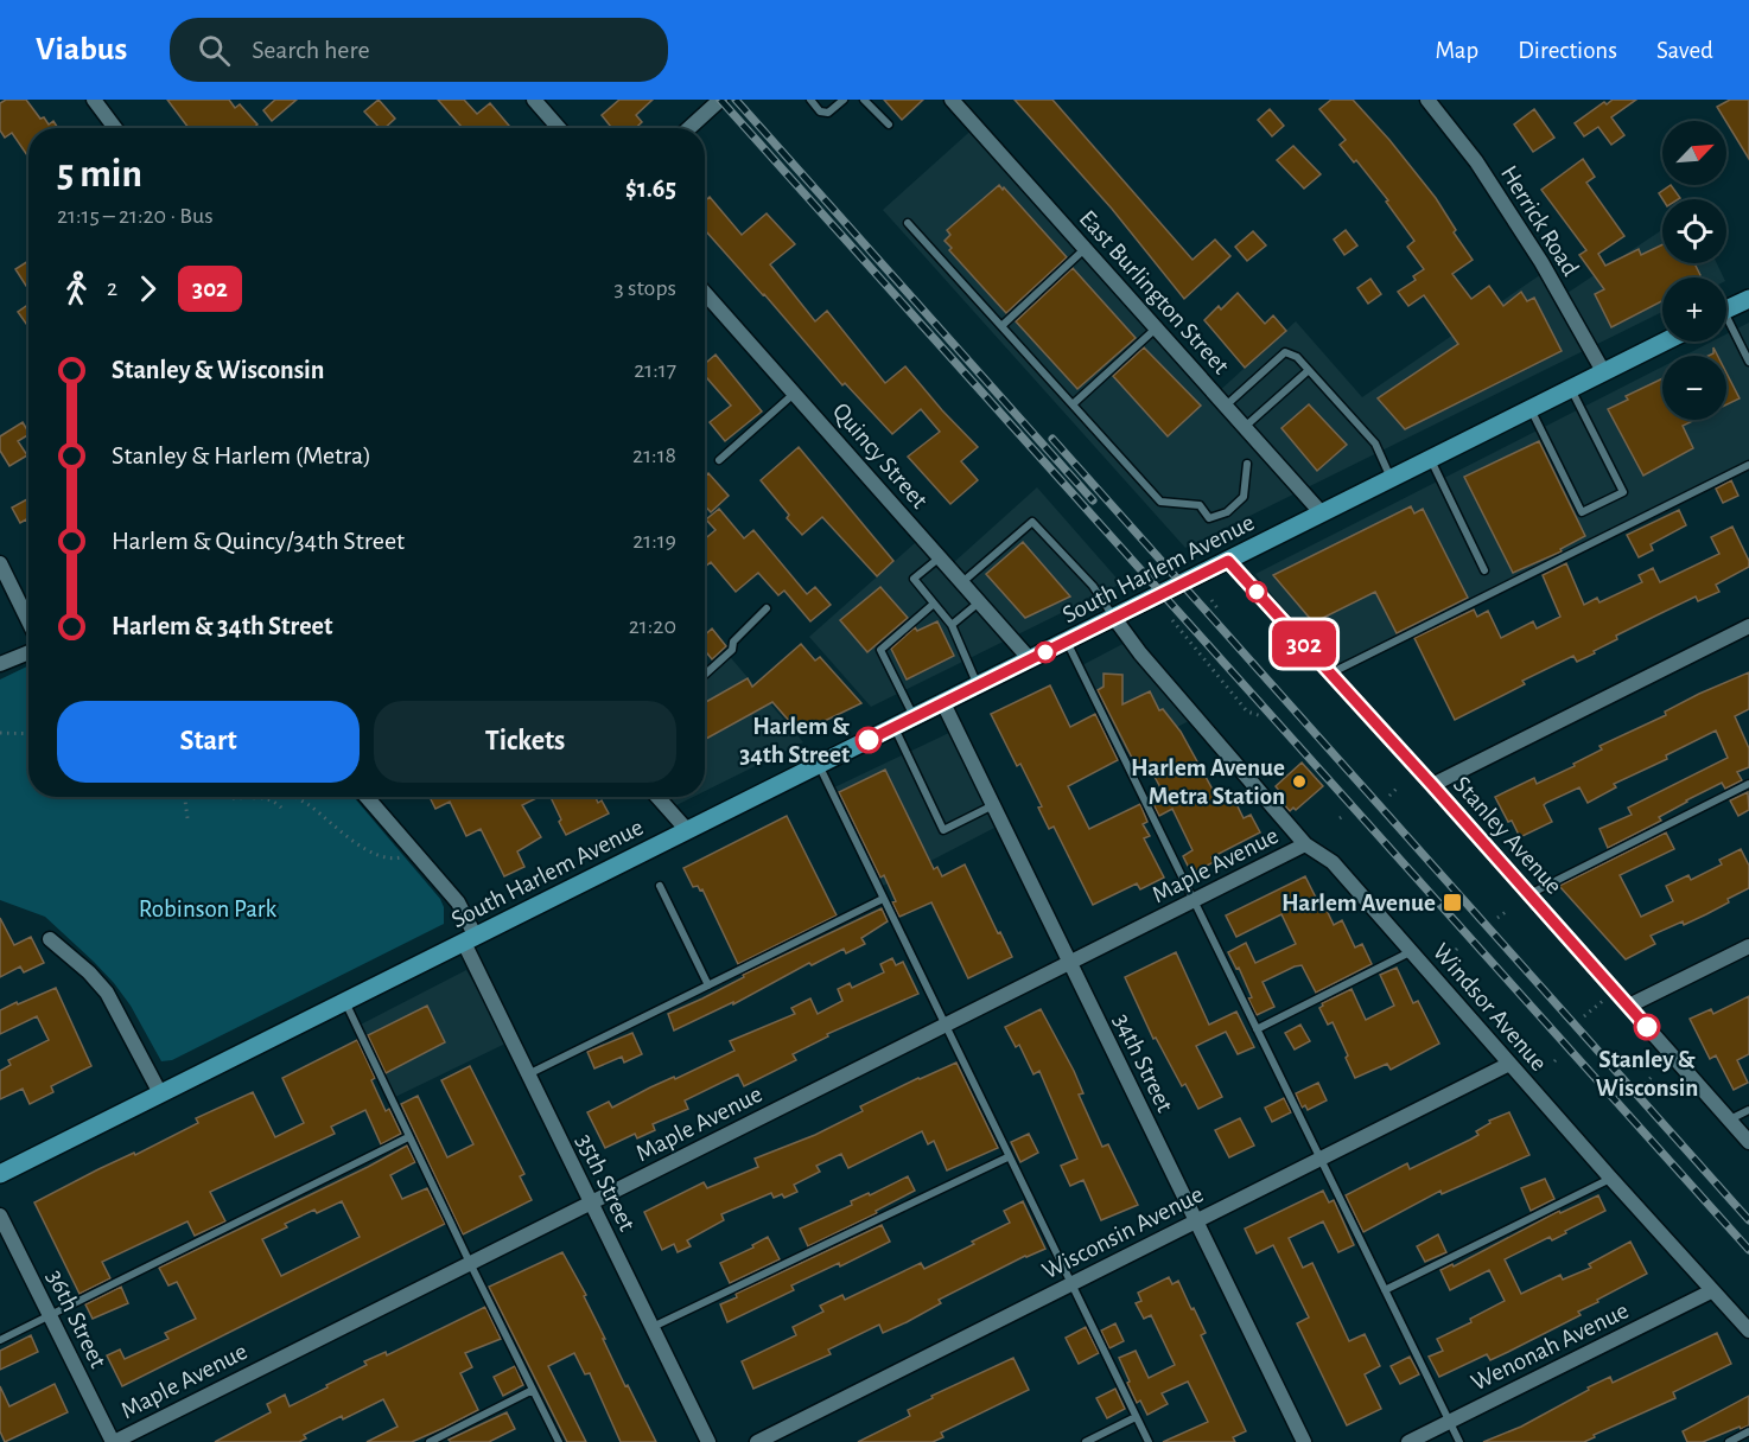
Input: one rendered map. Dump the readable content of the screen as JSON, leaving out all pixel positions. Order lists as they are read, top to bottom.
{
  "streets": {
    "main road": ["South Harlem Avenue"],
    "street": [
      "Herrick Road",
      "East Burlington Street",
      "Quincy Street",
      "Stanley Avenue",
      "Maple Avenue",
      "Windsor Avenue",
      "34th Street",
      "35th Street",
      "Wisconsin Avenue",
      "36th Street",
      "Wenonah Avenue"
    ]
  },
  "crossings": [
    ["Herrick Road", "South Harlem Avenue"],
    ["East Burlington Street", "South Harlem Avenue"],
    ["Quincy Street", "South Harlem Avenue"],
    ["South Harlem Avenue", "Stanley Avenue"],
    ["South Harlem Avenue", "Windsor Avenue"],
    ["South Harlem Avenue", "34th Street"],
    ["South Harlem Avenue", "35th Street"],
    ["Maple Avenue", "Windsor Avenue"],
    ["Maple Avenue", "34th Street"],
    ["Maple Avenue", "35th Street"],
    ["Maple Avenue", "36th Street"],
    ["Windsor Avenue", "Wisconsin Avenue"],
    ["Windsor Avenue", "Wenonah Avenue"],
    ["34th Street", "Wisconsin Avenue"]
  ],
  "parks": ["Robinson Park"],
  "places": {
    "other": ["Harlem & 34th Street", "Harlem Avenue Metra Station", "Stanley & Wisconsin"],
    "transit": ["Harlem Avenue"]
  },
  "lines": ["bus line 302"],
  "north": "top right",
  "page": {
    "header": "Viabus",
    "search": "Search here",
    "nav": ["Map", "Directions", "Saved"],
    "on_map": "302",
    "map_buttons": ["+", "−"],
    "heading": ["5 min", "21:15 – 21:20 · Bus", "$1.65"],
    "legs": ["2", "302", "3 stops"],
    "list": [
      {
        "name": "Stanley & Wisconsin",
        "value": "21:17"
      },
      {
        "name": "Stanley & Harlem (Metra)",
        "value": "21:18"
      },
      {
        "name": "Harlem & Quincy/34th Street",
        "value": "21:19"
      },
      {
        "name": "Harlem & 34th Street",
        "value": "21:20"
      }
    ],
    "buttons": ["Start", "Tickets"]
  }
}
